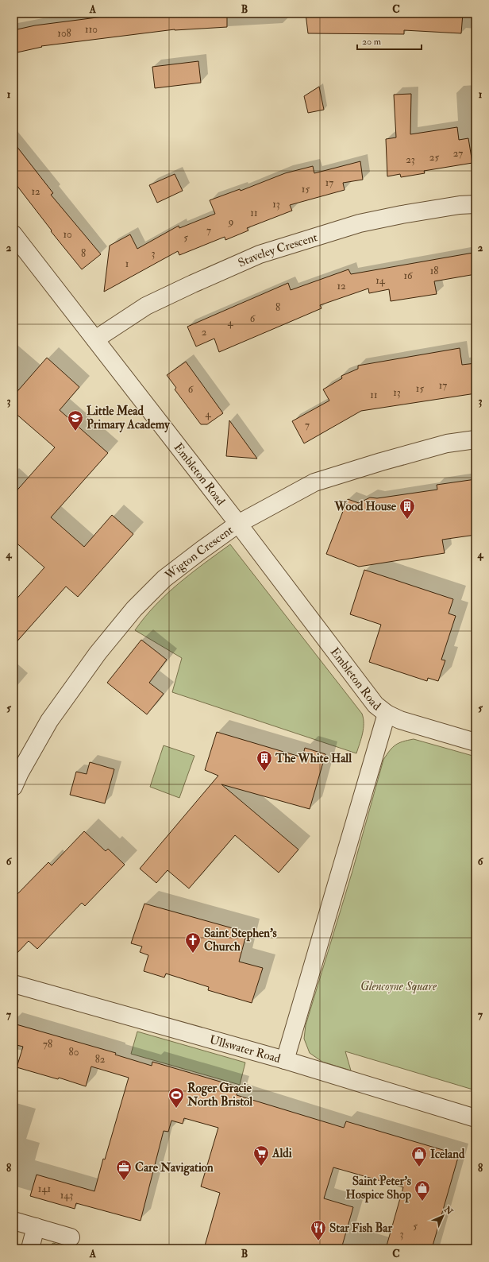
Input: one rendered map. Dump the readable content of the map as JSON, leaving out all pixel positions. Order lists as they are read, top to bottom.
{
  "streets": {
    "street": [
      "Staveley Crescent",
      "Embleton Road",
      "Wigton Crescent",
      "Ullswater Road"
    ]
  },
  "crossings": [
    ["Staveley Crescent", "Embleton Road"],
    ["Embleton Road", "Wigton Crescent"]
  ],
  "parks": ["Glencoyne Square"],
  "places": {
    "school or university": ["Little Mead Primary Academy"],
    "building": ["Wood House", "The White Hall"],
    "church": ["Saint Stephen's Church"],
    "sports": ["Roger Gracie North Bristol"],
    "supermarket": ["Aldi"],
    "shop": ["Iceland", "Saint Peter's Hospice Shop"],
    "office": ["Care Navigation"],
    "restaurant": ["Star Fish Bar"]
  },
  "house_numbers": [
    "110",
    "108",
    "27",
    "25",
    "23",
    "17",
    "15",
    "12",
    "13",
    "11",
    "9",
    "7",
    "10",
    "5",
    "8",
    "3",
    "1",
    "18",
    "16",
    "14",
    "12",
    "8",
    "6",
    "4",
    "2",
    "17",
    "15",
    "6",
    "13",
    "11",
    "4",
    "7",
    "78",
    "80",
    "82",
    "141",
    "143",
    "5",
    "3"
  ],
  "scale_bar": "20 m",
  "north": "top right",
  "grid": {
    "columns": ["A", "B", "C"],
    "rows": [
      "1",
      "2",
      "3",
      "4",
      "5",
      "6",
      "7",
      "8"
    ]
  }
}
